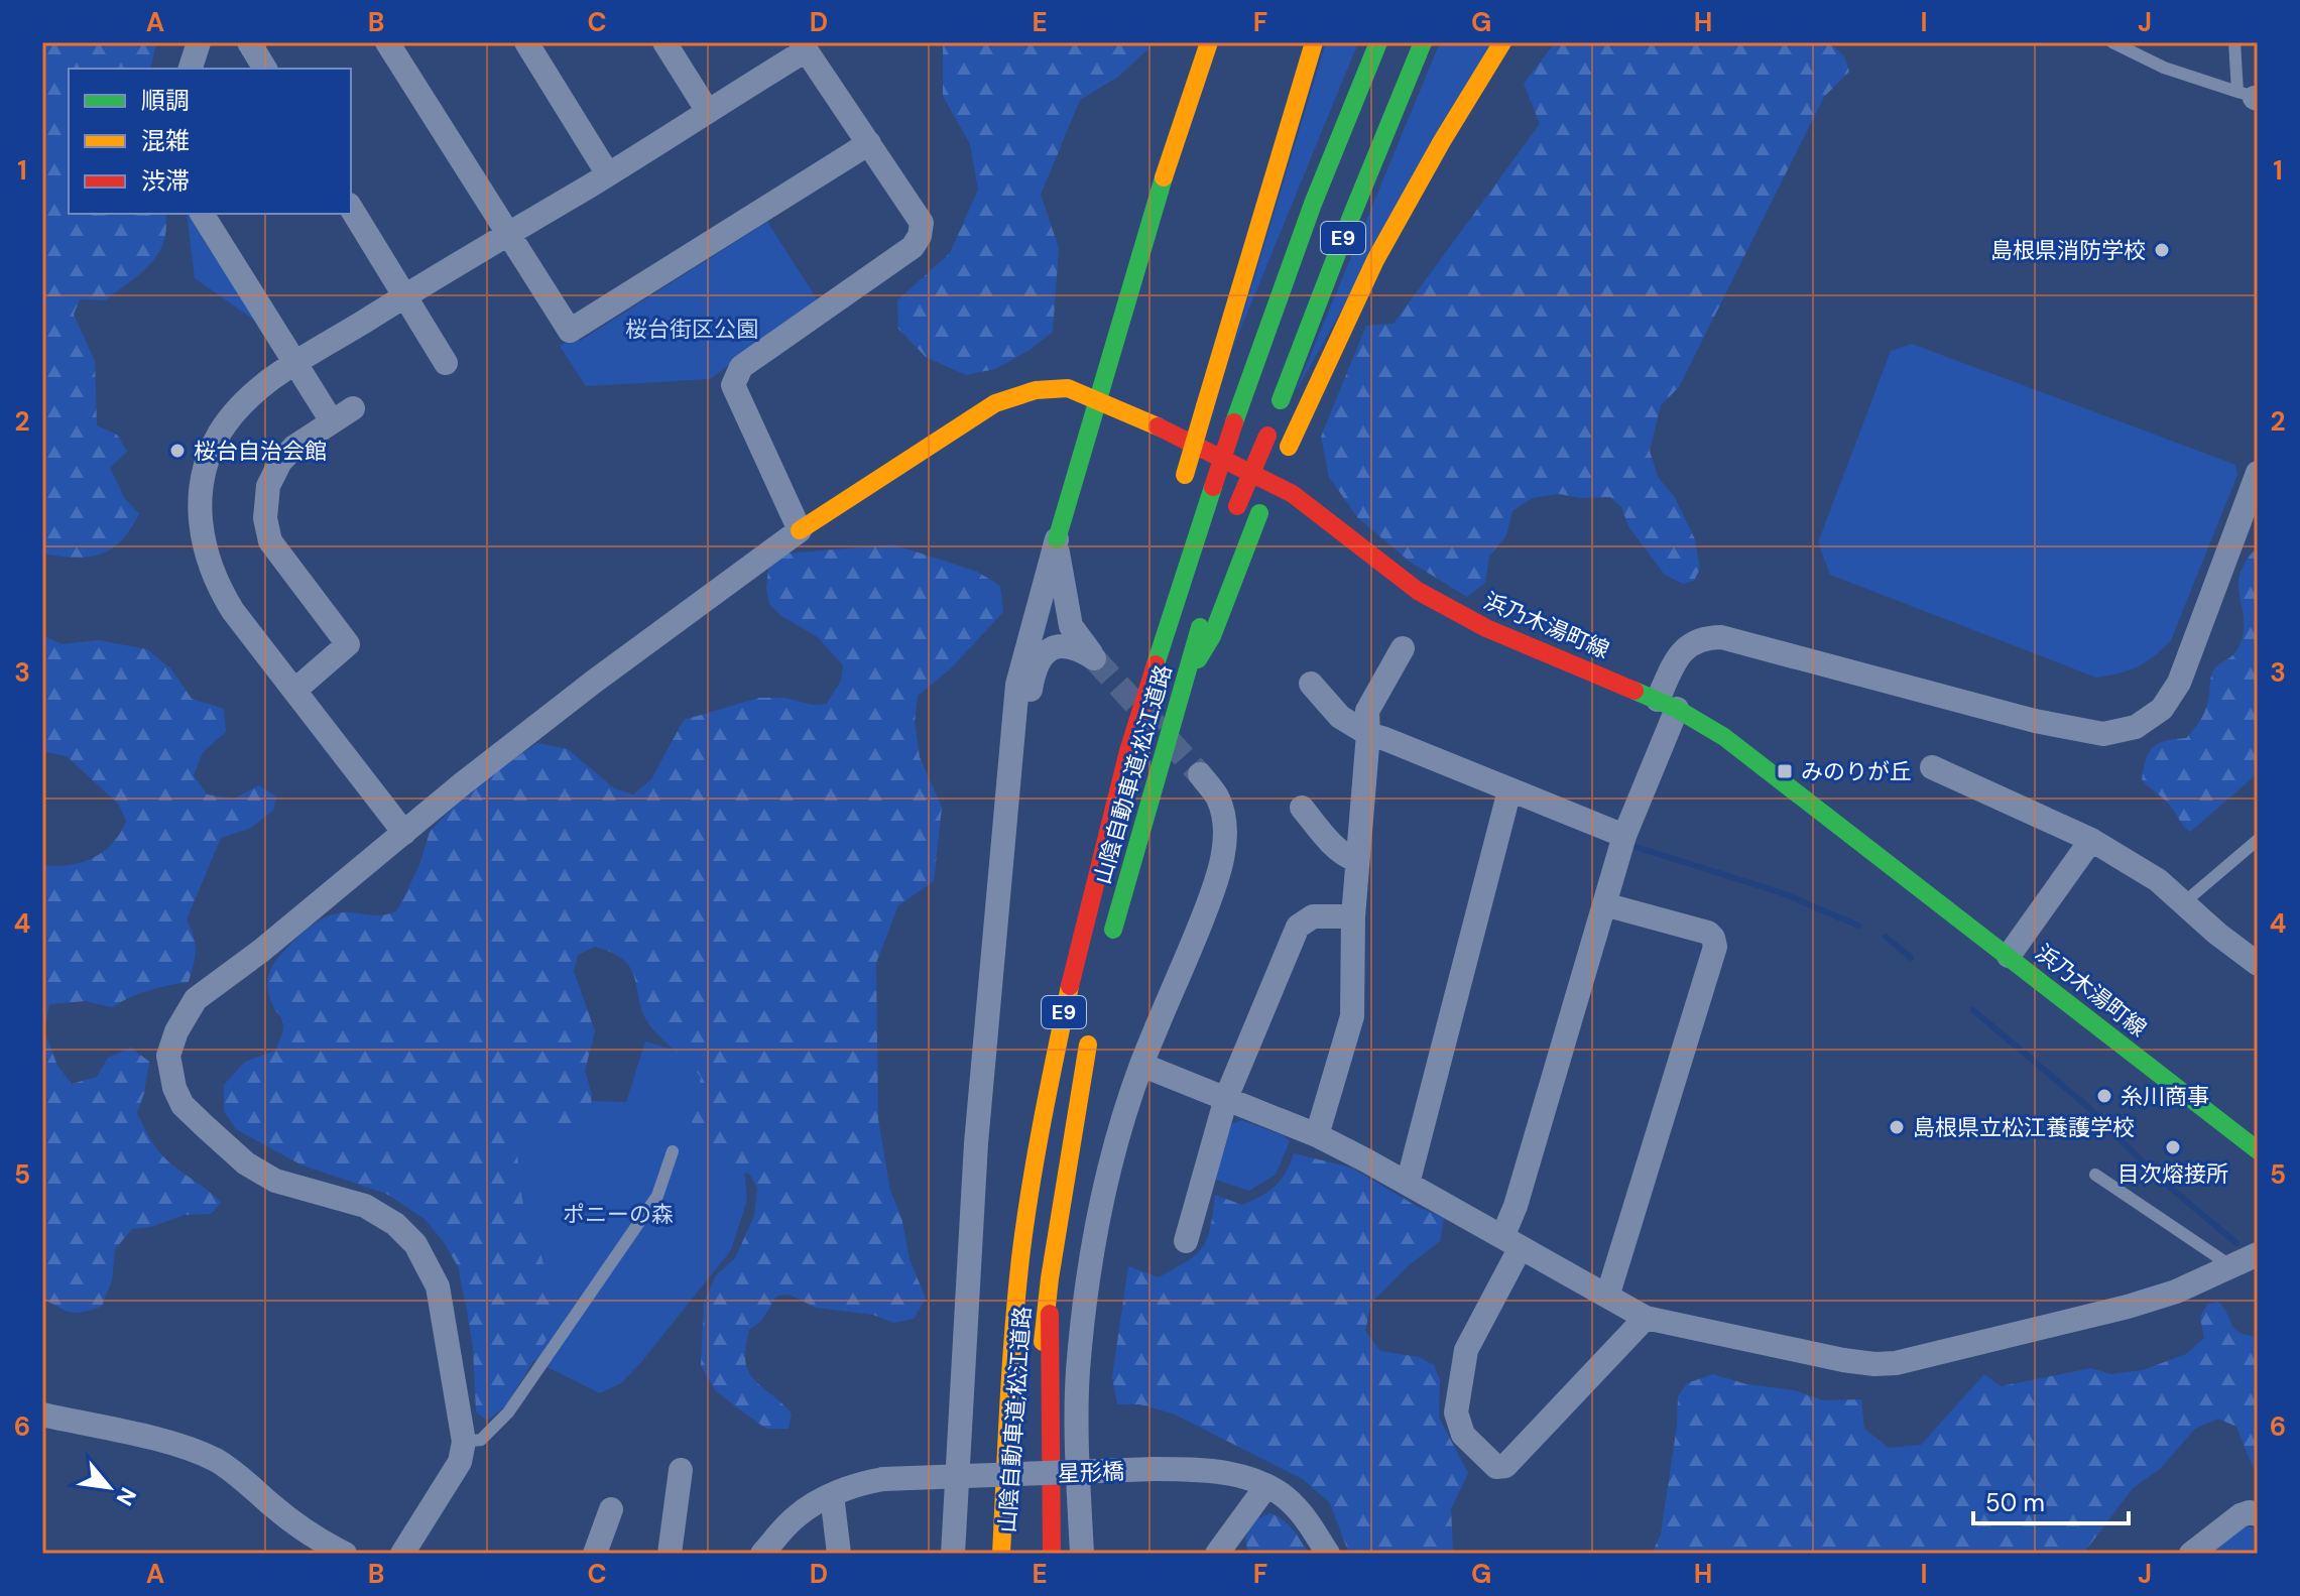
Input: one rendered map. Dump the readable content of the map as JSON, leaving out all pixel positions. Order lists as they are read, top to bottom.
{
  "streets": {
    "main road": ["E9", "浜乃木湯町線", "山陰自動車道;松江道路"],
    "street": ["星形橋"]
  },
  "parks": ["桜台街区公園", "ポニーの森"],
  "places": {
    "other": [
      "島根県消防学校",
      "桜台自治会館",
      "糸川商事",
      "島根県立松江養護学校",
      "目次熔接所"
    ],
    "transit": ["みのりが丘"]
  },
  "legend": ["順調", "混雑", "渋滞"],
  "scale_bar": "50 m",
  "north": "bottom right",
  "grid": {
    "columns": [
      "A",
      "B",
      "C",
      "D",
      "E",
      "F",
      "G",
      "H",
      "I",
      "J"
    ],
    "rows": [
      "1",
      "2",
      "3",
      "4",
      "5",
      "6"
    ]
  }
}
